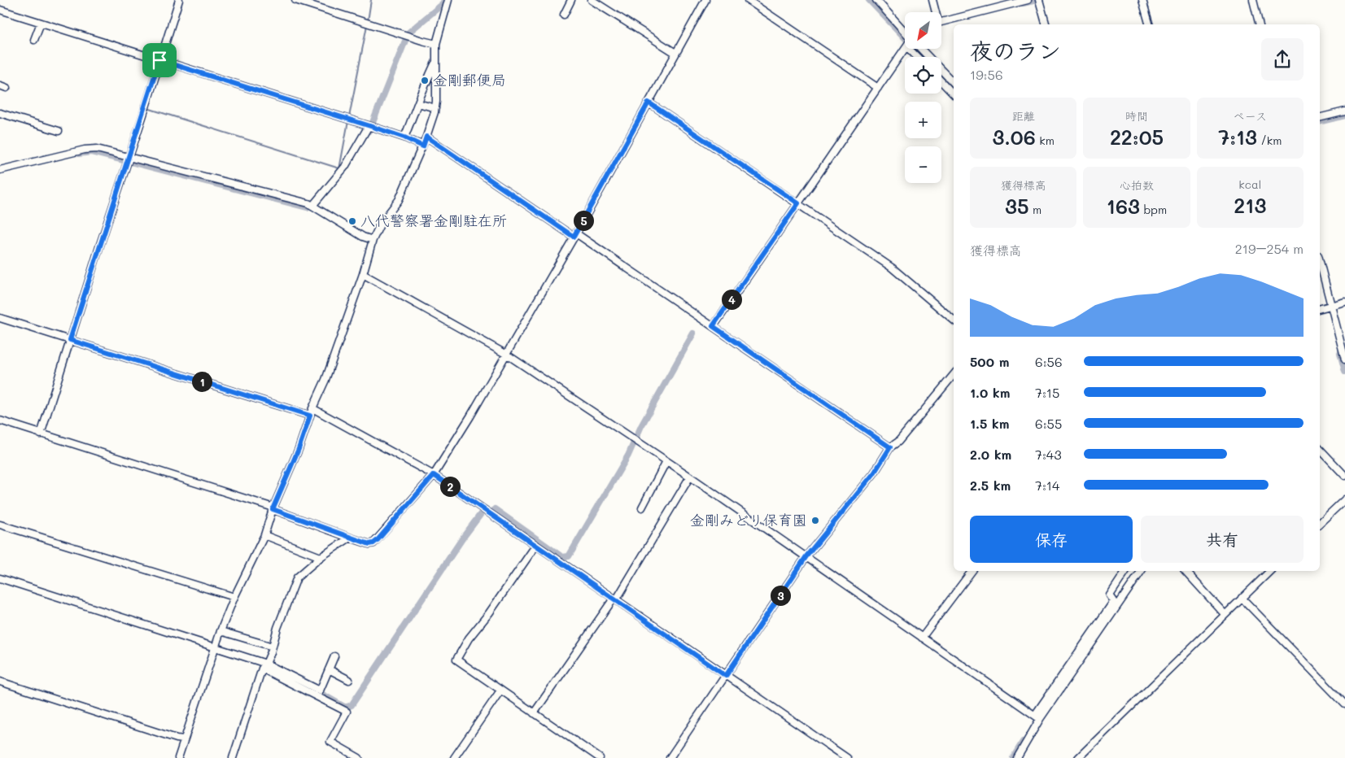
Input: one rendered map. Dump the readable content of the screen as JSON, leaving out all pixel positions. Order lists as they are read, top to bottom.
{
  "places": ["金剛郵便局", "八代警察署金剛駐在所", "金剛みどり保育園"],
  "north": "bottom left",
  "page": {
    "map_buttons": ["+", "−"],
    "heading": ["夜のラン", "19:56"],
    "stats": [
      ["距離", "3.06 km"],
      ["時間", "22:05"],
      ["ペース", "7:13 /km"],
      ["獲得標高", "35 m"],
      ["心拍数", "163 bpm"],
      ["kcal", "213"]
    ],
    "pins": [
      "5",
      "4",
      "1",
      "2",
      "3"
    ],
    "chart": ["獲得標高", "219–254 m"],
    "list": [
      {
        "name": "500 m",
        "note": "6:56"
      },
      {
        "name": "1.0 km",
        "note": "7:15"
      },
      {
        "name": "1.5 km",
        "note": "6:55"
      },
      {
        "name": "2.0 km",
        "note": "7:43"
      },
      {
        "name": "2.5 km",
        "note": "7:14"
      }
    ],
    "buttons": ["保存", "共有"]
  }
}
